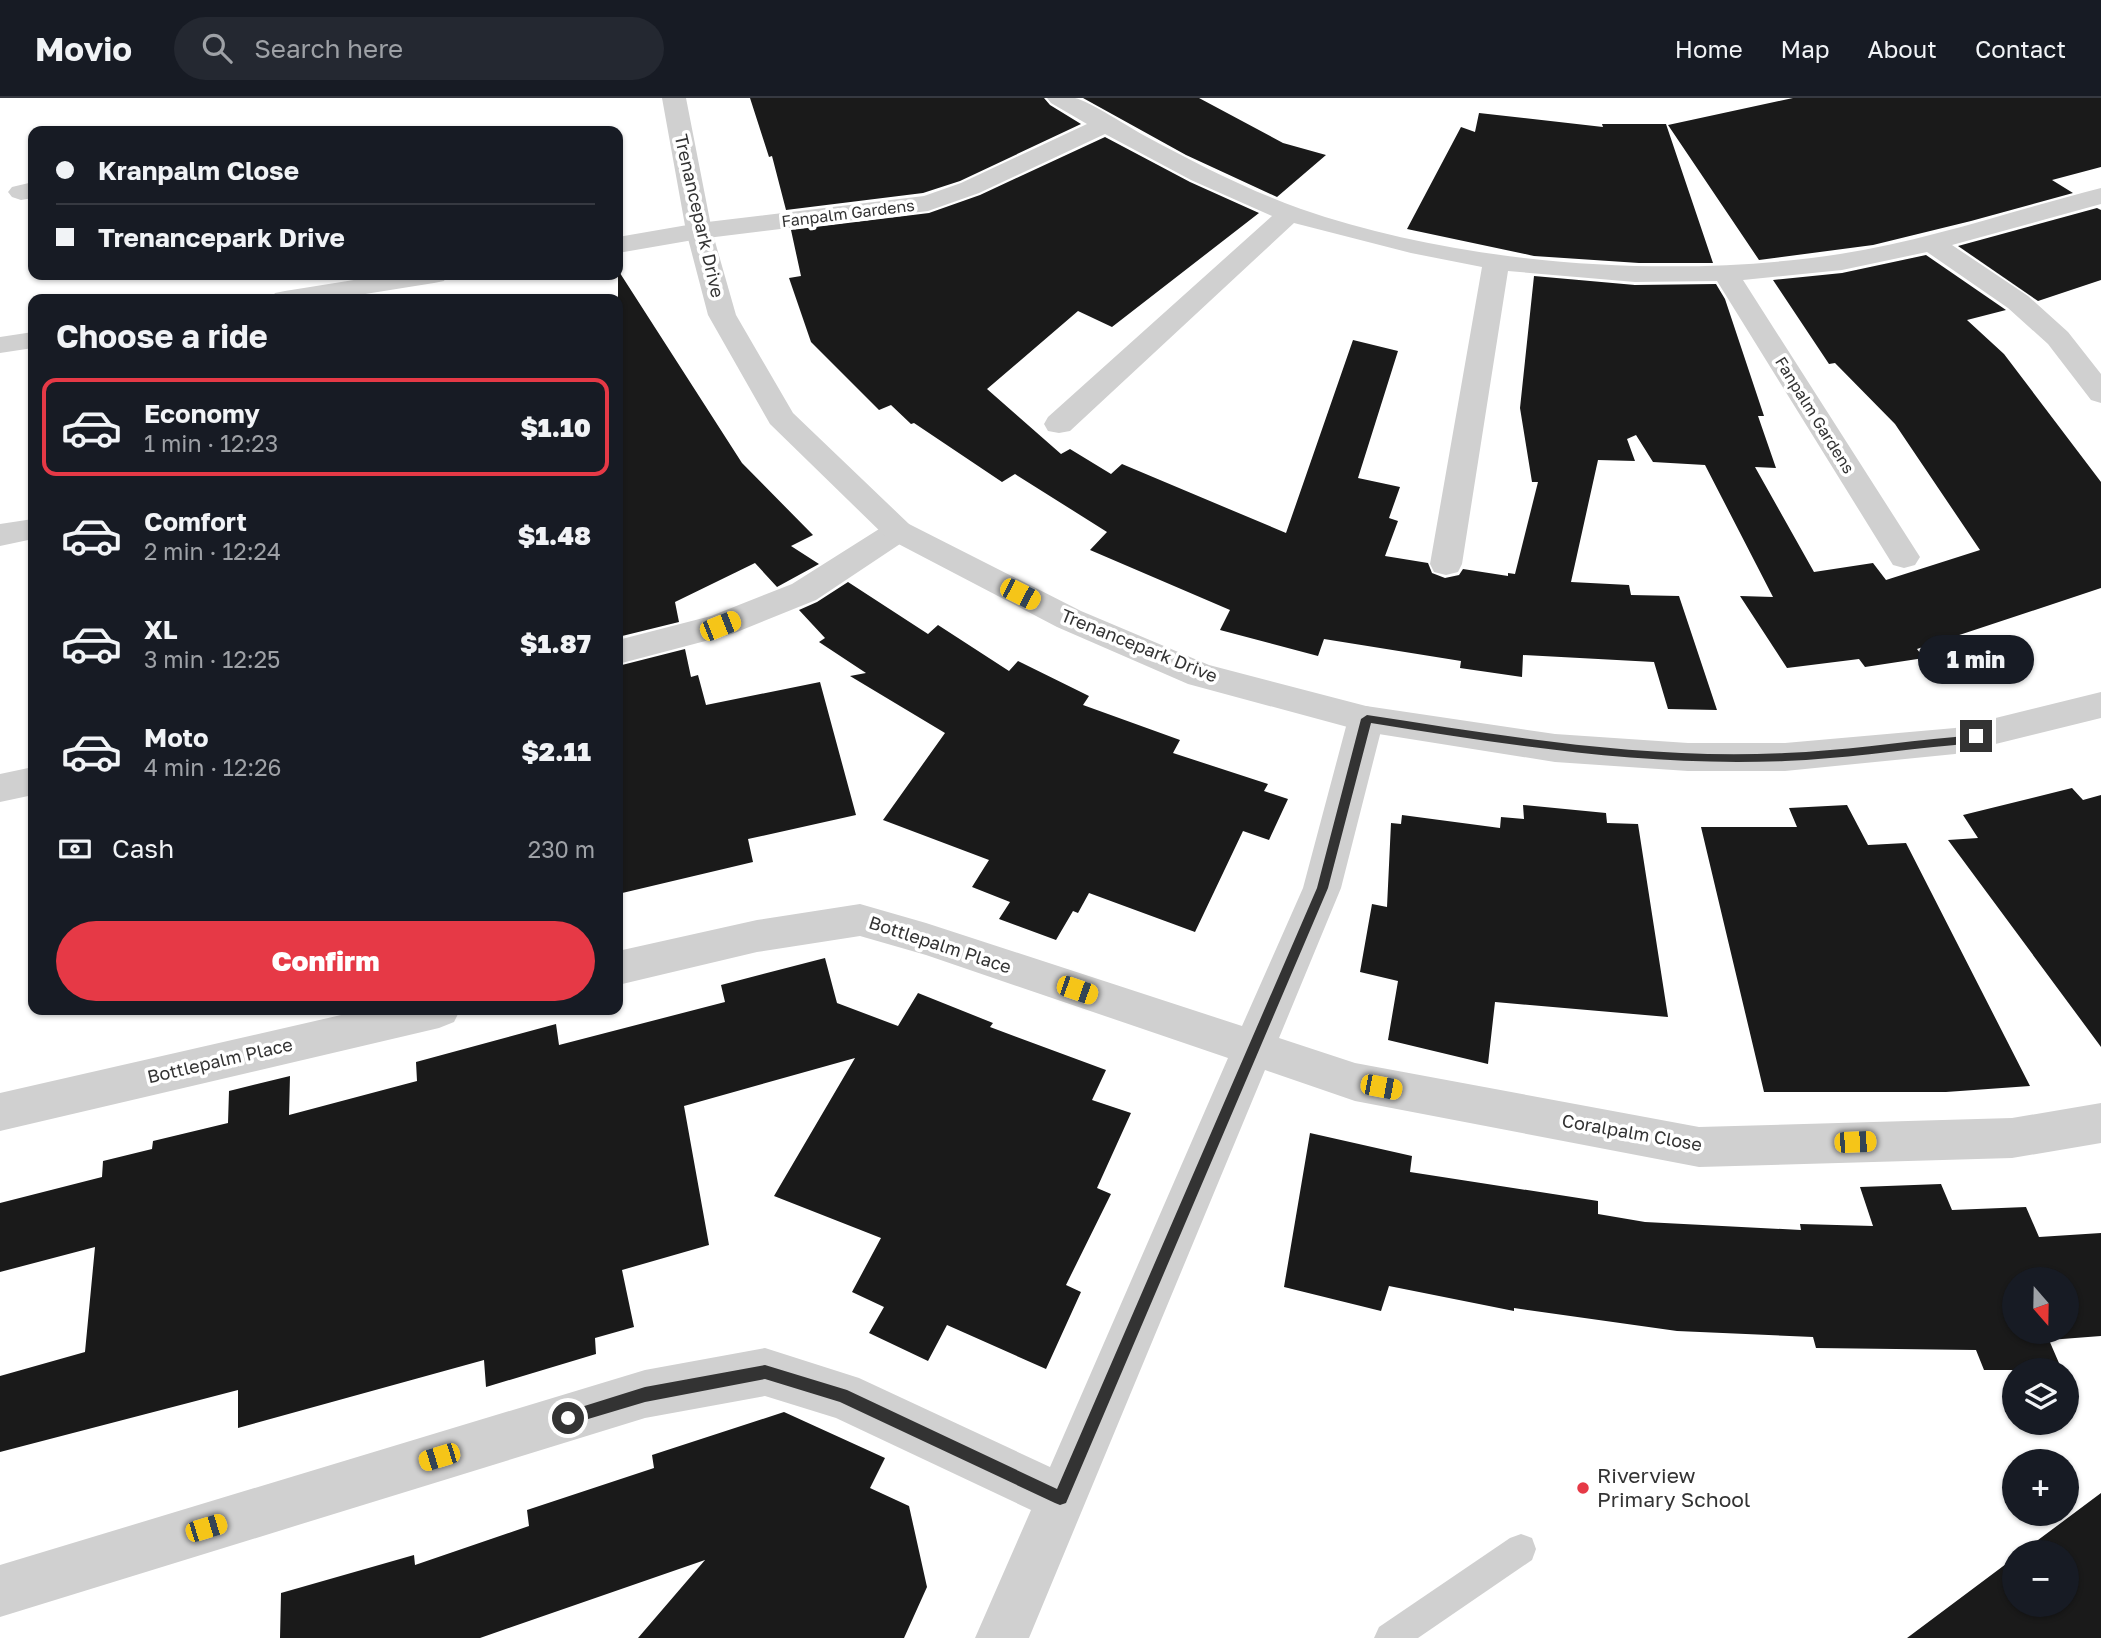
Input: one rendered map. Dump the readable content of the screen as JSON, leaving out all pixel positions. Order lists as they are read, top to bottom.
{
  "streets": {
    "street": [
      "Fanpalm Gardens",
      "Trenancepark Drive",
      "Bottlepalm Place",
      "Coralpalm Close"
    ]
  },
  "crossings": [
    ["Fanpalm Gardens", "Trenancepark Drive"],
    ["Bottlepalm Place", "Coralpalm Close"]
  ],
  "places": ["Riverview Primary School"],
  "north": "bottom",
  "page": {
    "header": "Movio",
    "search": "Search here",
    "nav": [
      "Home",
      "Map",
      "About",
      "Contact"
    ],
    "banner": ["Kranpalm Close", "Trenancepark Drive"],
    "heading": "Choose a ride",
    "list": [
      {
        "name": "Economy",
        "note": "1 min · 12:23",
        "value": "$1.10"
      },
      {
        "name": "Comfort",
        "note": "2 min · 12:24",
        "value": "$1.48"
      },
      {
        "name": "XL",
        "note": "3 min · 12:25",
        "value": "$1.87"
      },
      {
        "name": "Moto",
        "note": "4 min · 12:26",
        "value": "$2.11"
      }
    ],
    "bubble": "1 min",
    "pay": ["Cash", "230 m"],
    "buttons": "Confirm",
    "map_buttons": ["+", "−"]
  }
}
